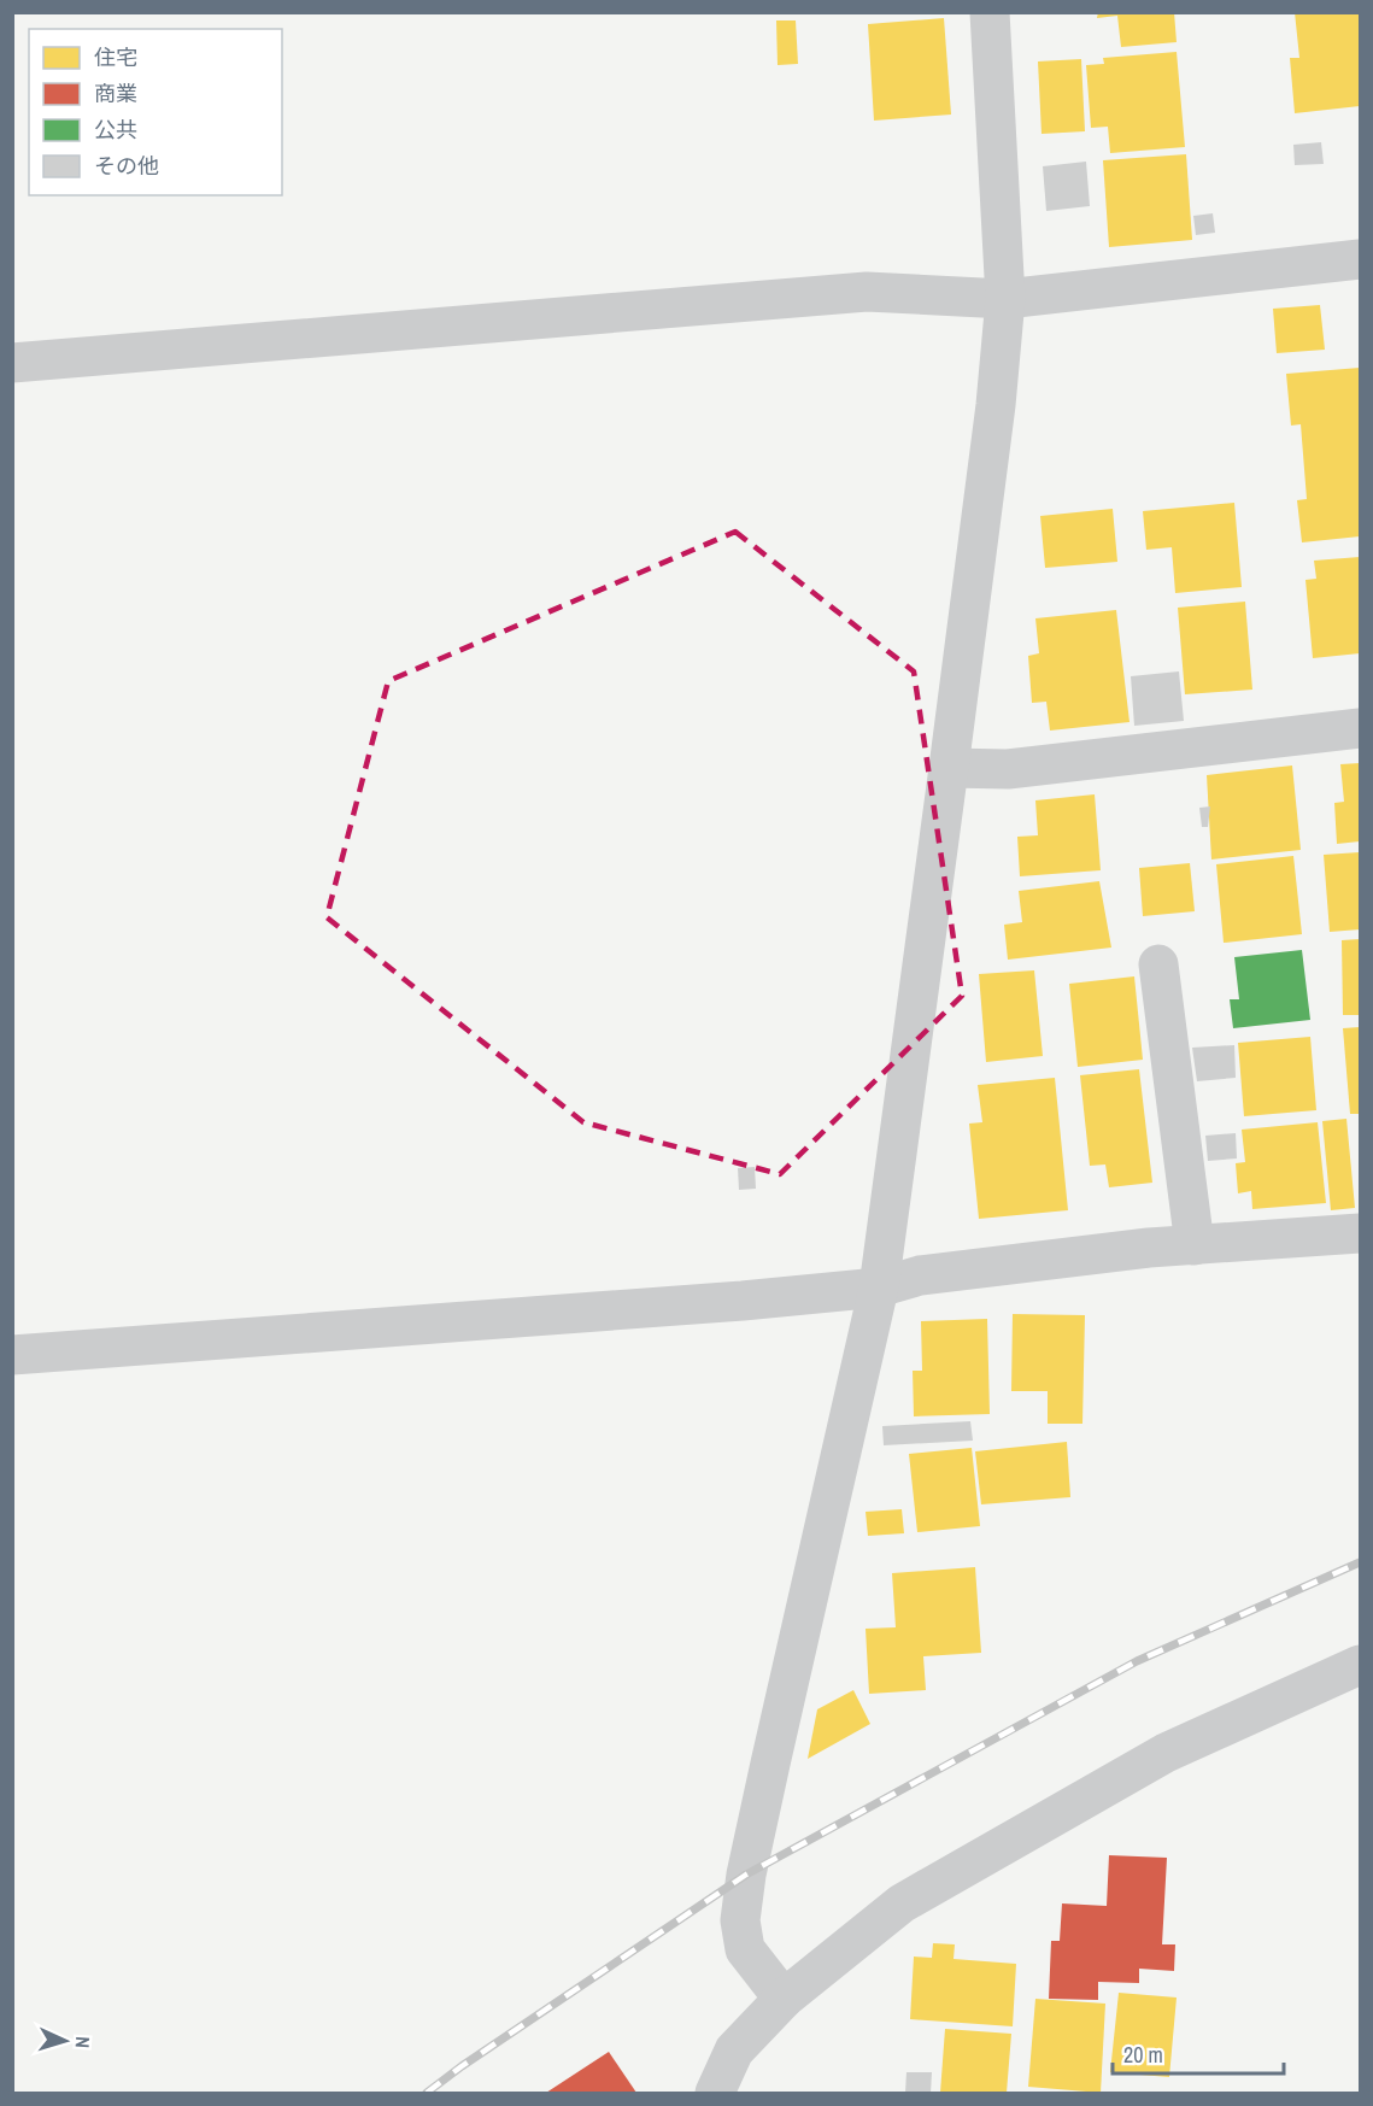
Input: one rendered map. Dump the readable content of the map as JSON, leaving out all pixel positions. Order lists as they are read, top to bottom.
{
  "legend": [
    "住宅",
    "商業",
    "公共",
    "その他"
  ],
  "scale_bar": "20 m",
  "north": "right"
}
